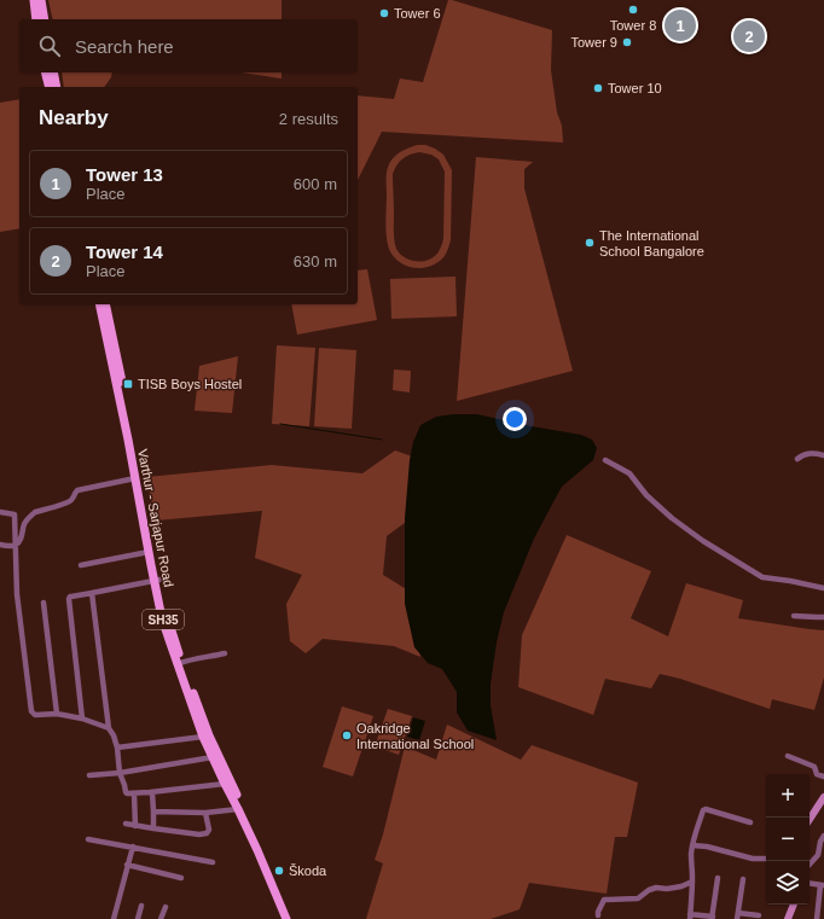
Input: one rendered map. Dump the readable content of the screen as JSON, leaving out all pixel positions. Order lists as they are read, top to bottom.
{
  "streets": {
    "main road": ["Varthur - Sarjapur Road", "SH35"]
  },
  "places": {
    "other": [
      "Tower 8",
      "Tower 6",
      "Tower 9",
      "Tower 10",
      "The International School Bangalore",
      "Oakridge International School",
      "Škoda"
    ],
    "transit": ["TISB Boys Hostel"]
  },
  "page": {
    "pins": ["1", "2"],
    "search": "Search here",
    "heading": ["Nearby", "2 results"],
    "list": [
      {
        "mark": "1",
        "name": "Tower 13",
        "note": "Place",
        "value": "600 m"
      },
      {
        "mark": "2",
        "name": "Tower 14",
        "note": "Place",
        "value": "630 m"
      }
    ],
    "map_buttons": ["+", "−"]
  }
}
